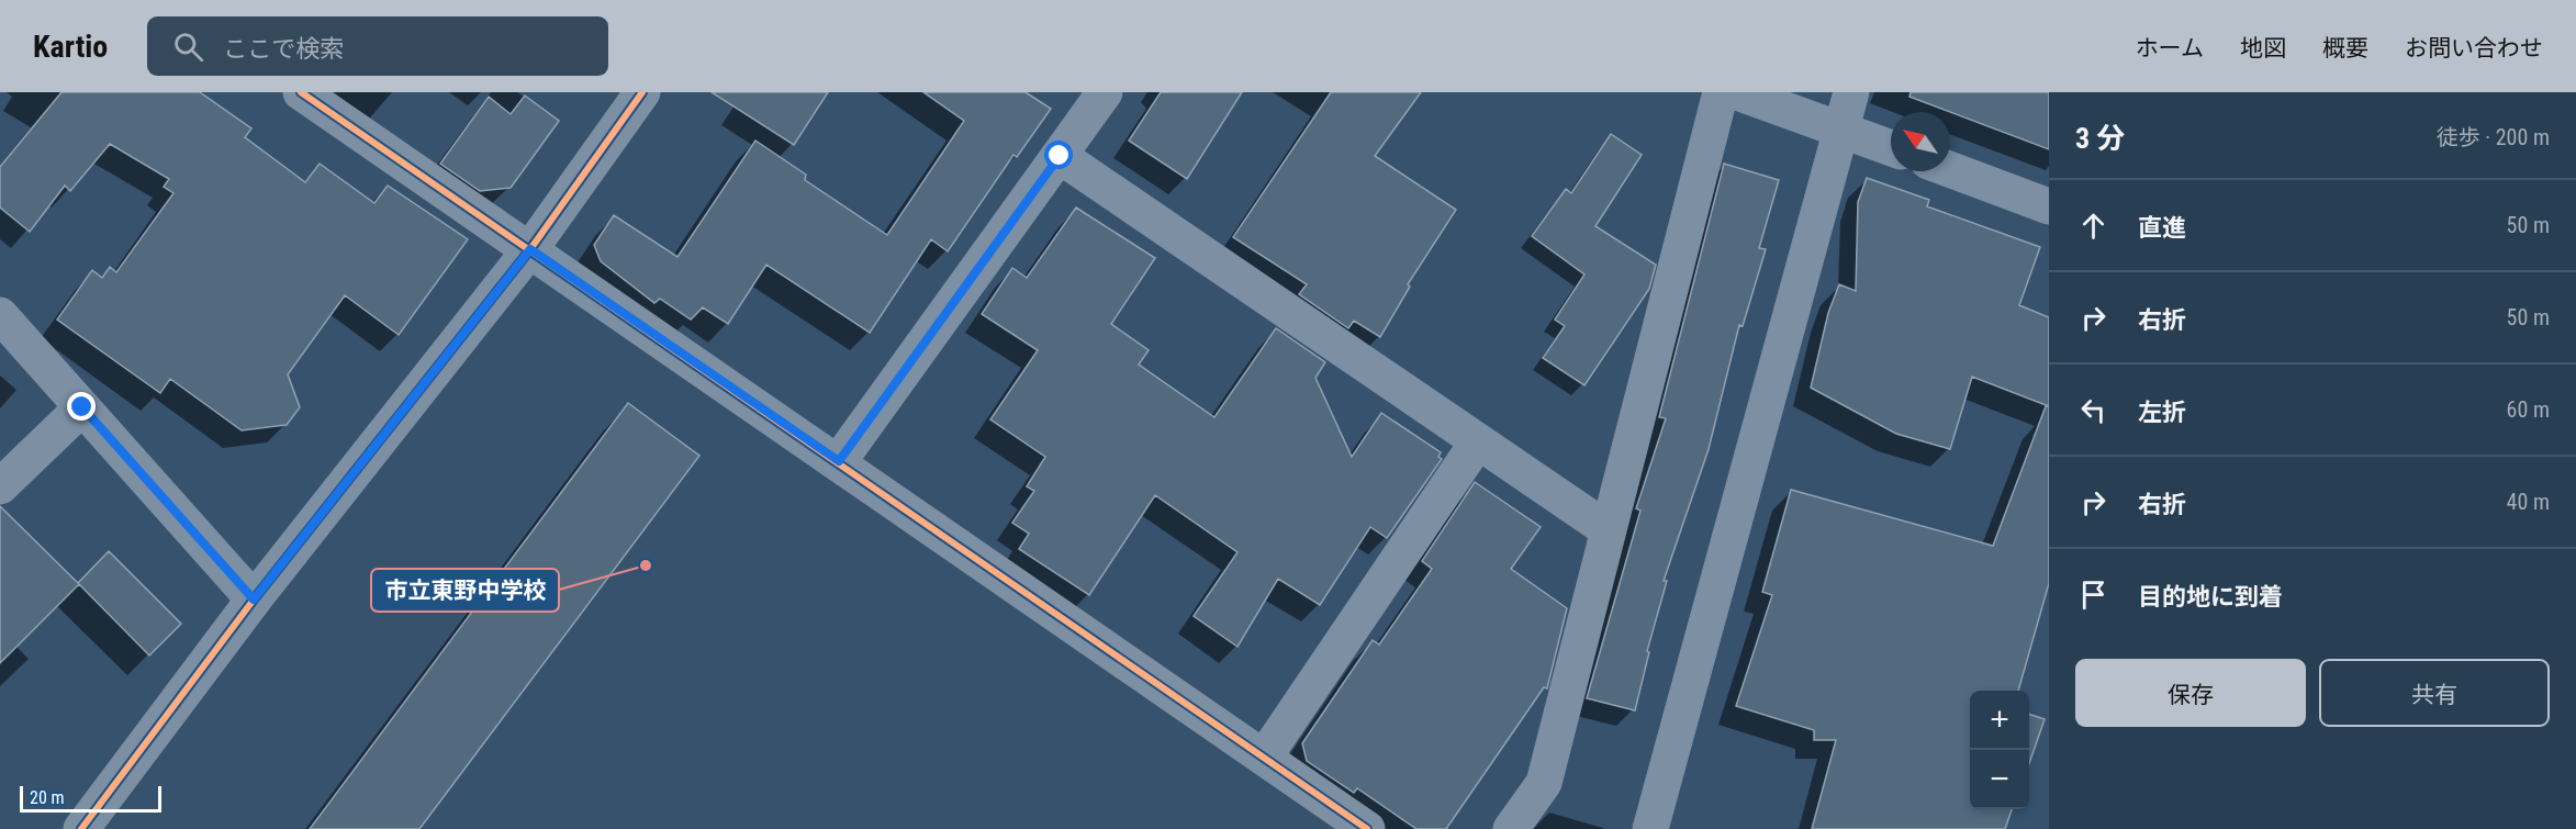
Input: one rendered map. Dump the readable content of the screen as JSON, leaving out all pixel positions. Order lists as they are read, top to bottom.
{
  "places": ["市立東野中学校"],
  "scale_bar": "20 m",
  "north": "top left",
  "page": {
    "header": "Kartio",
    "search": "ここで検索",
    "nav": [
      "ホーム",
      "地図",
      "概要",
      "お問い合わせ"
    ],
    "heading": ["3 分", "徒歩 · 200 m"],
    "list": [
      ["直進", "50 m"],
      ["右折", "50 m"],
      ["左折", "60 m"],
      ["右折", "40 m"],
      "目的地に到着"
    ],
    "buttons": ["保存", "共有"],
    "map_buttons": ["+", "−"],
    "scale": "20 m"
  }
}
